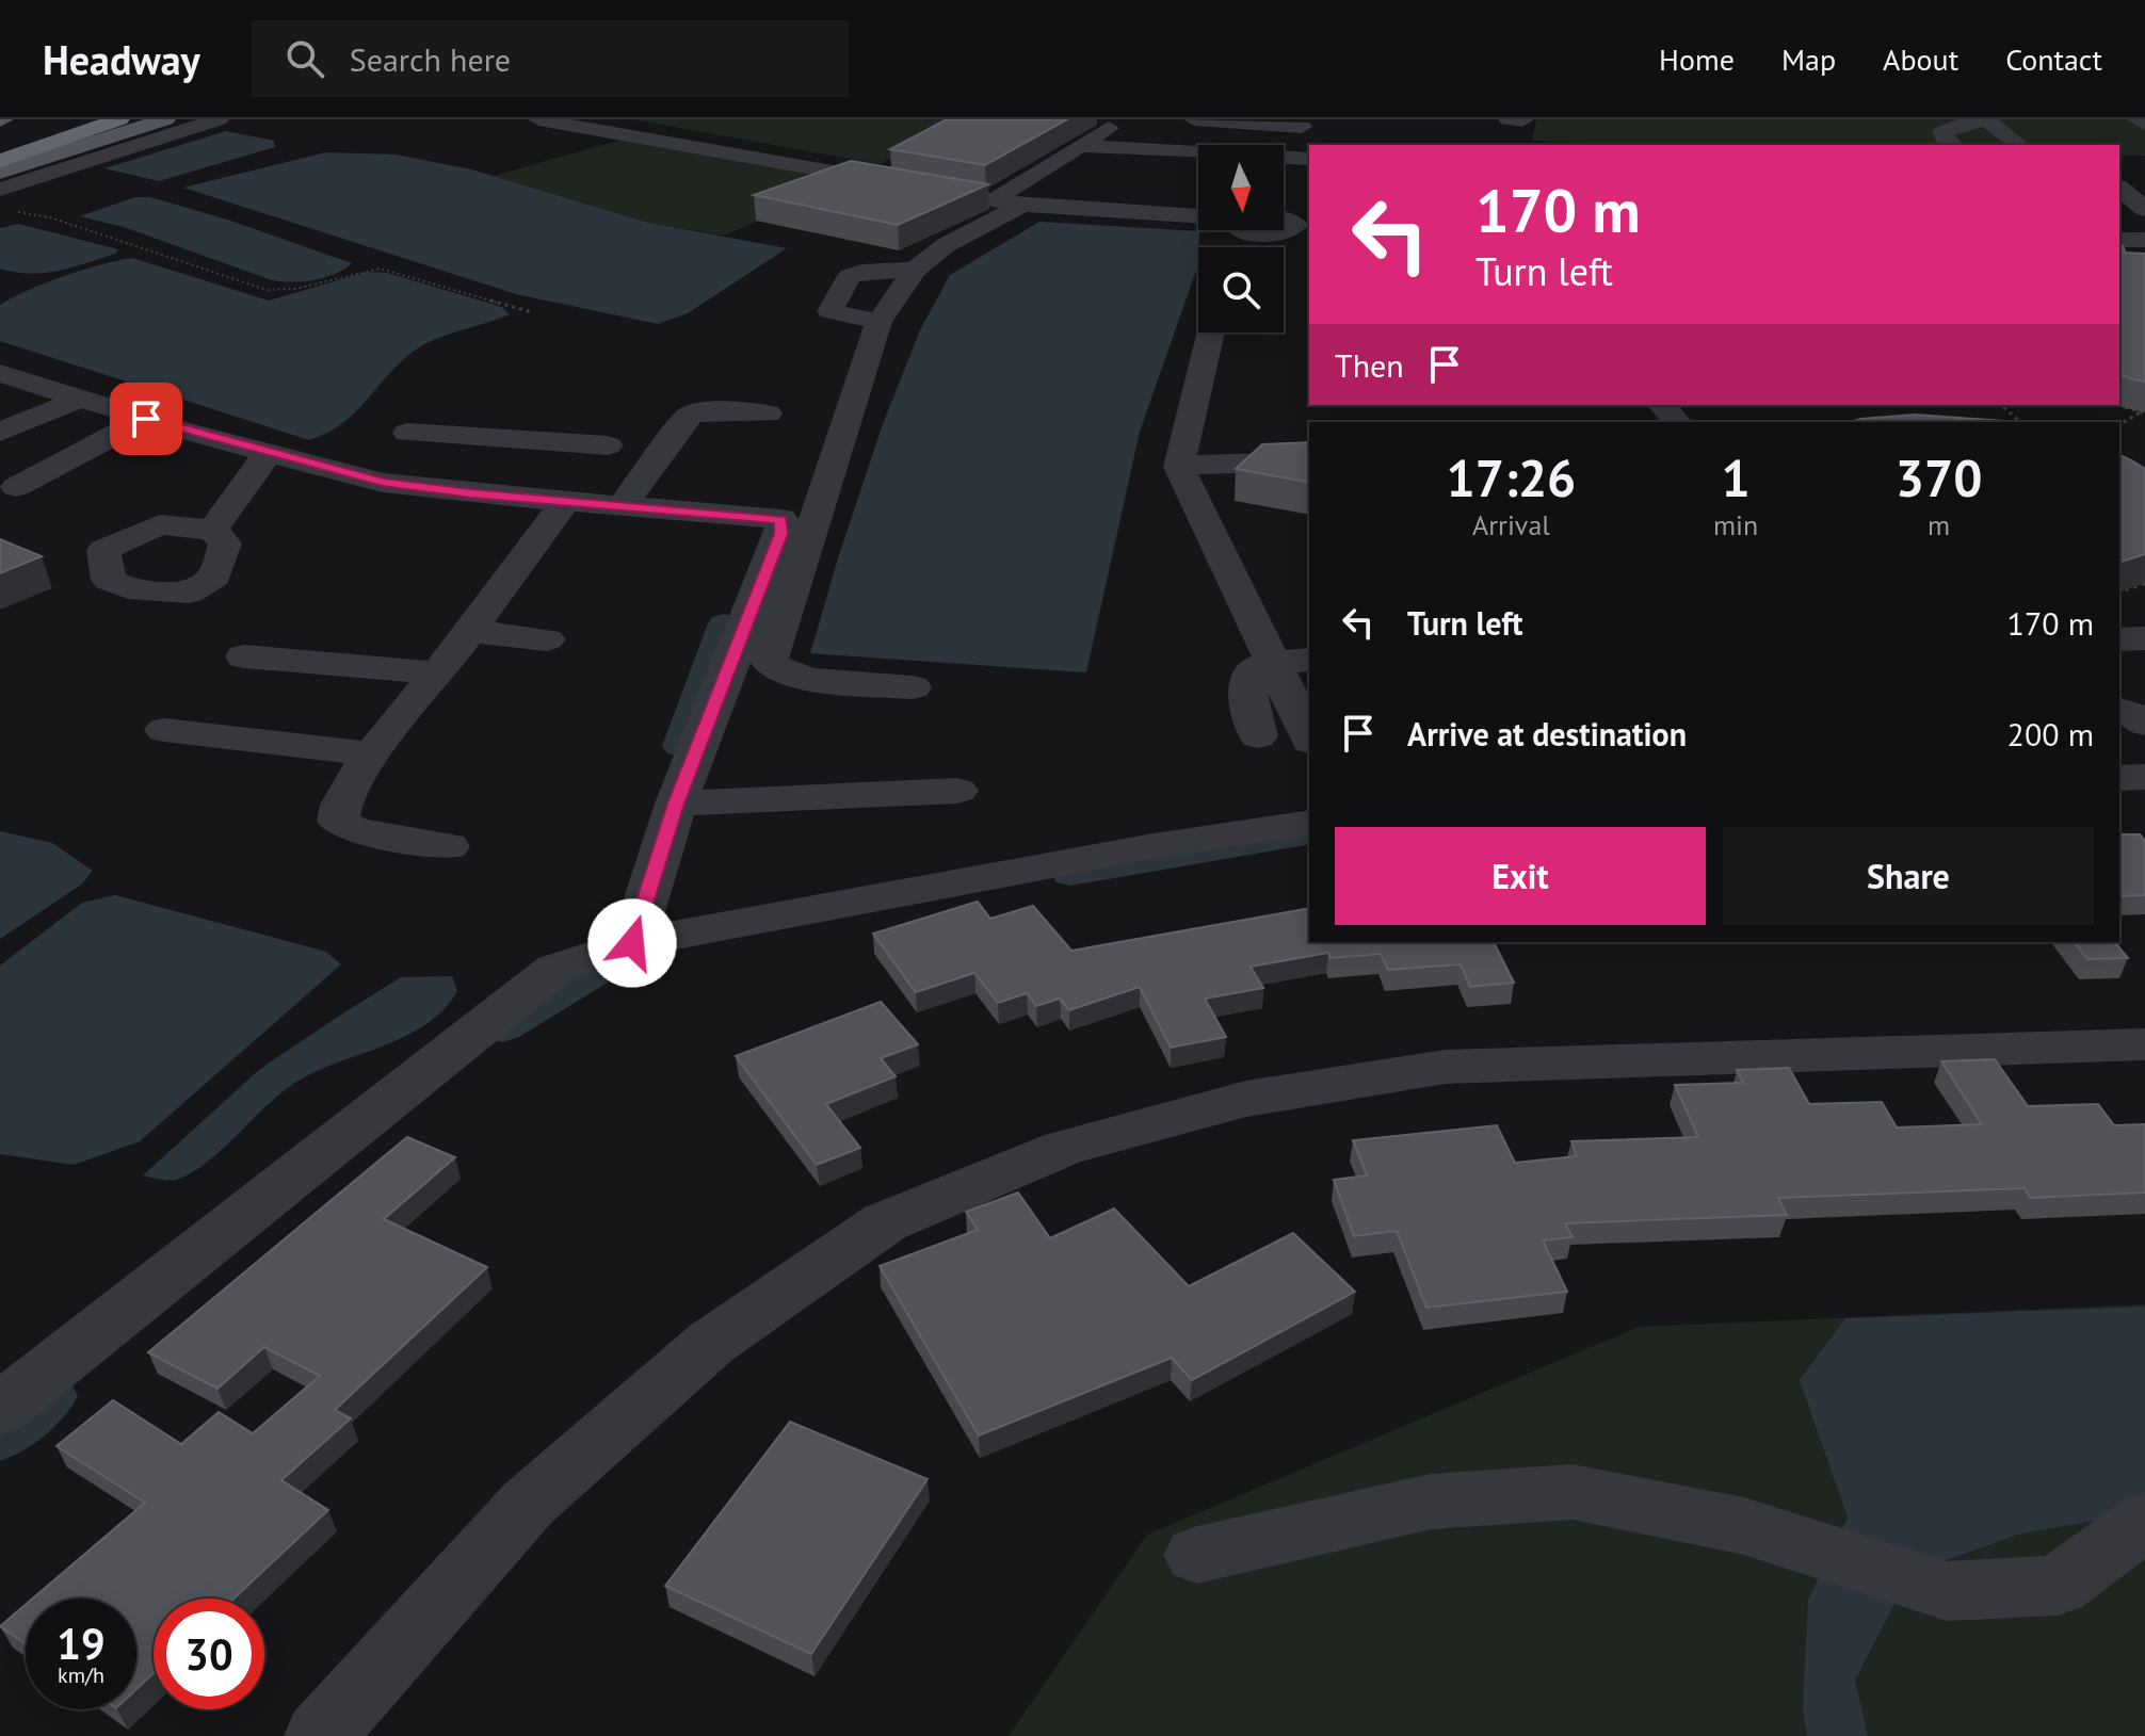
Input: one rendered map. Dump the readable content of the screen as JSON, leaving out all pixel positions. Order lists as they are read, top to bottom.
{
  "north": "bottom",
  "page": {
    "header": "Headway",
    "search": "Search here",
    "nav": [
      "Home",
      "Map",
      "About",
      "Contact"
    ],
    "turn": ["170 m", "Turn left"],
    "then": "Then",
    "eta": [
      "17:26",
      "Arrival",
      "1",
      "min",
      "370",
      "m"
    ],
    "list": [
      {
        "name": "Turn left",
        "value": "170 m"
      },
      {
        "name": "Arrive at destination",
        "value": "200 m"
      }
    ],
    "buttons": ["Exit", "Share"],
    "speed": "19 km/h",
    "limit": "30"
  }
}
